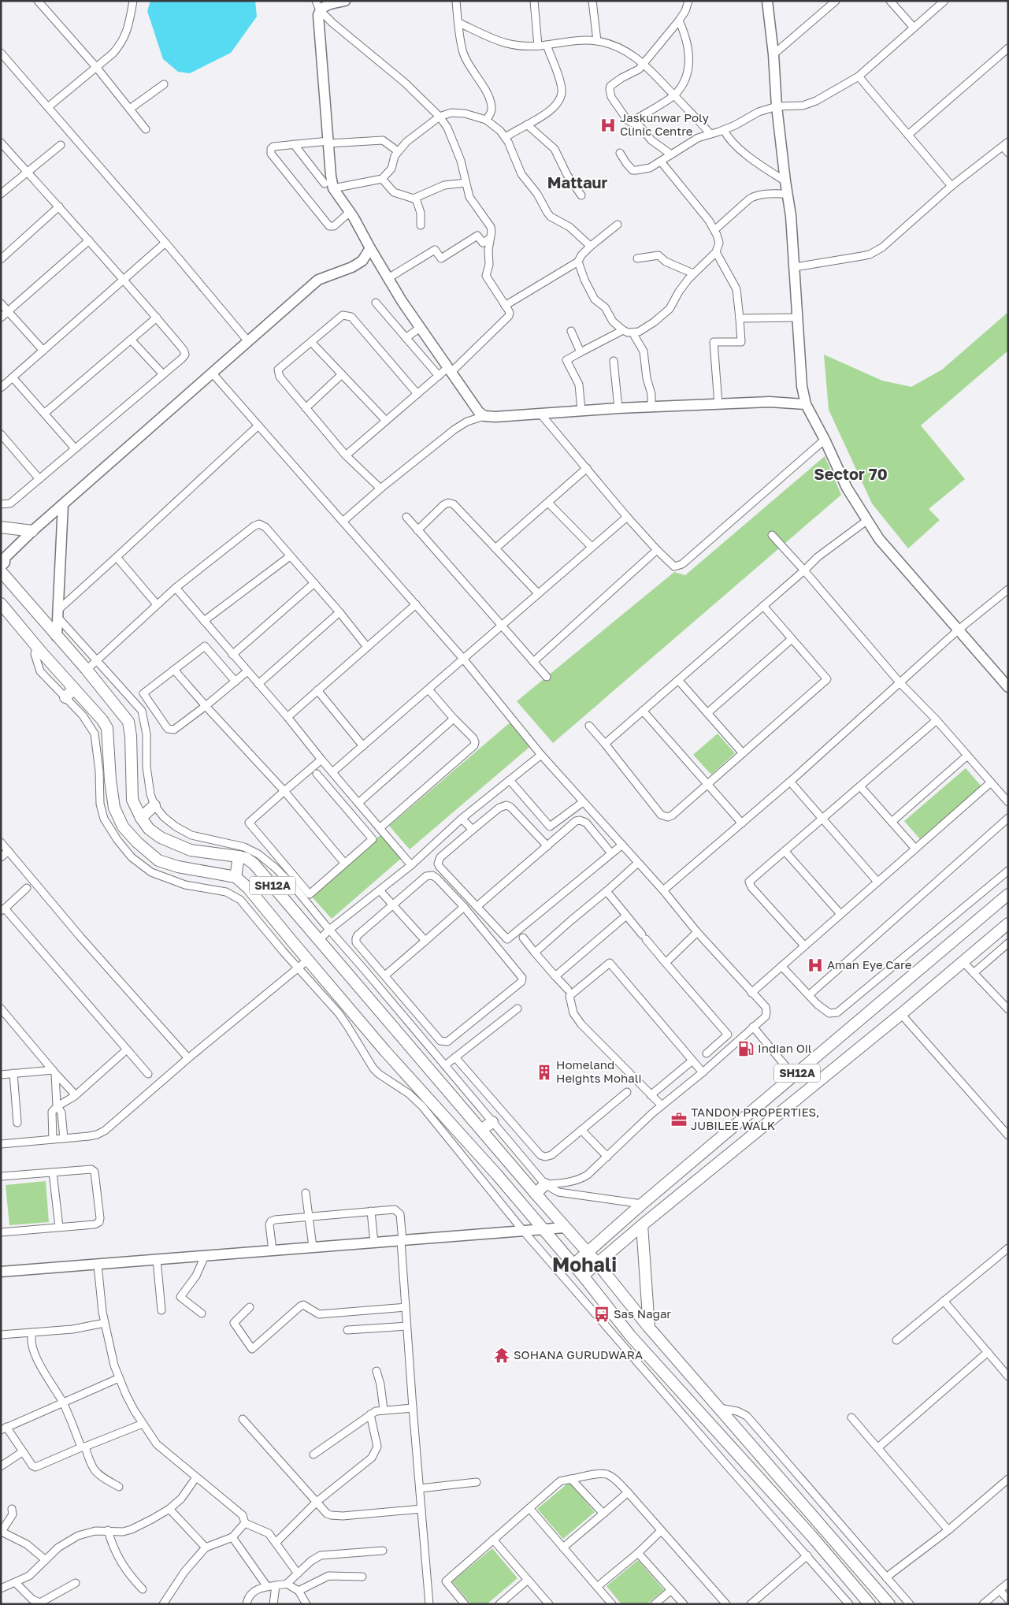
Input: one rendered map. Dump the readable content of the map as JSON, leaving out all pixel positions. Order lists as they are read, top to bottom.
{
  "streets": {
    "main road": ["SH12A"]
  },
  "districts": ["Mattaur", "Sector 70", "Mohali"],
  "places": {
    "hospital": ["Jaskunwar Poly Clinic Centre", "Aman Eye Care"],
    "fuel station": ["Indian Oil"],
    "building": ["Homeland Heights Mohali"],
    "office": ["TANDON PROPERTIES, JUBILEE WALK"],
    "bus stop": ["Sas Nagar"],
    "temple": ["SOHANA GURUDWARA"]
  }
}
